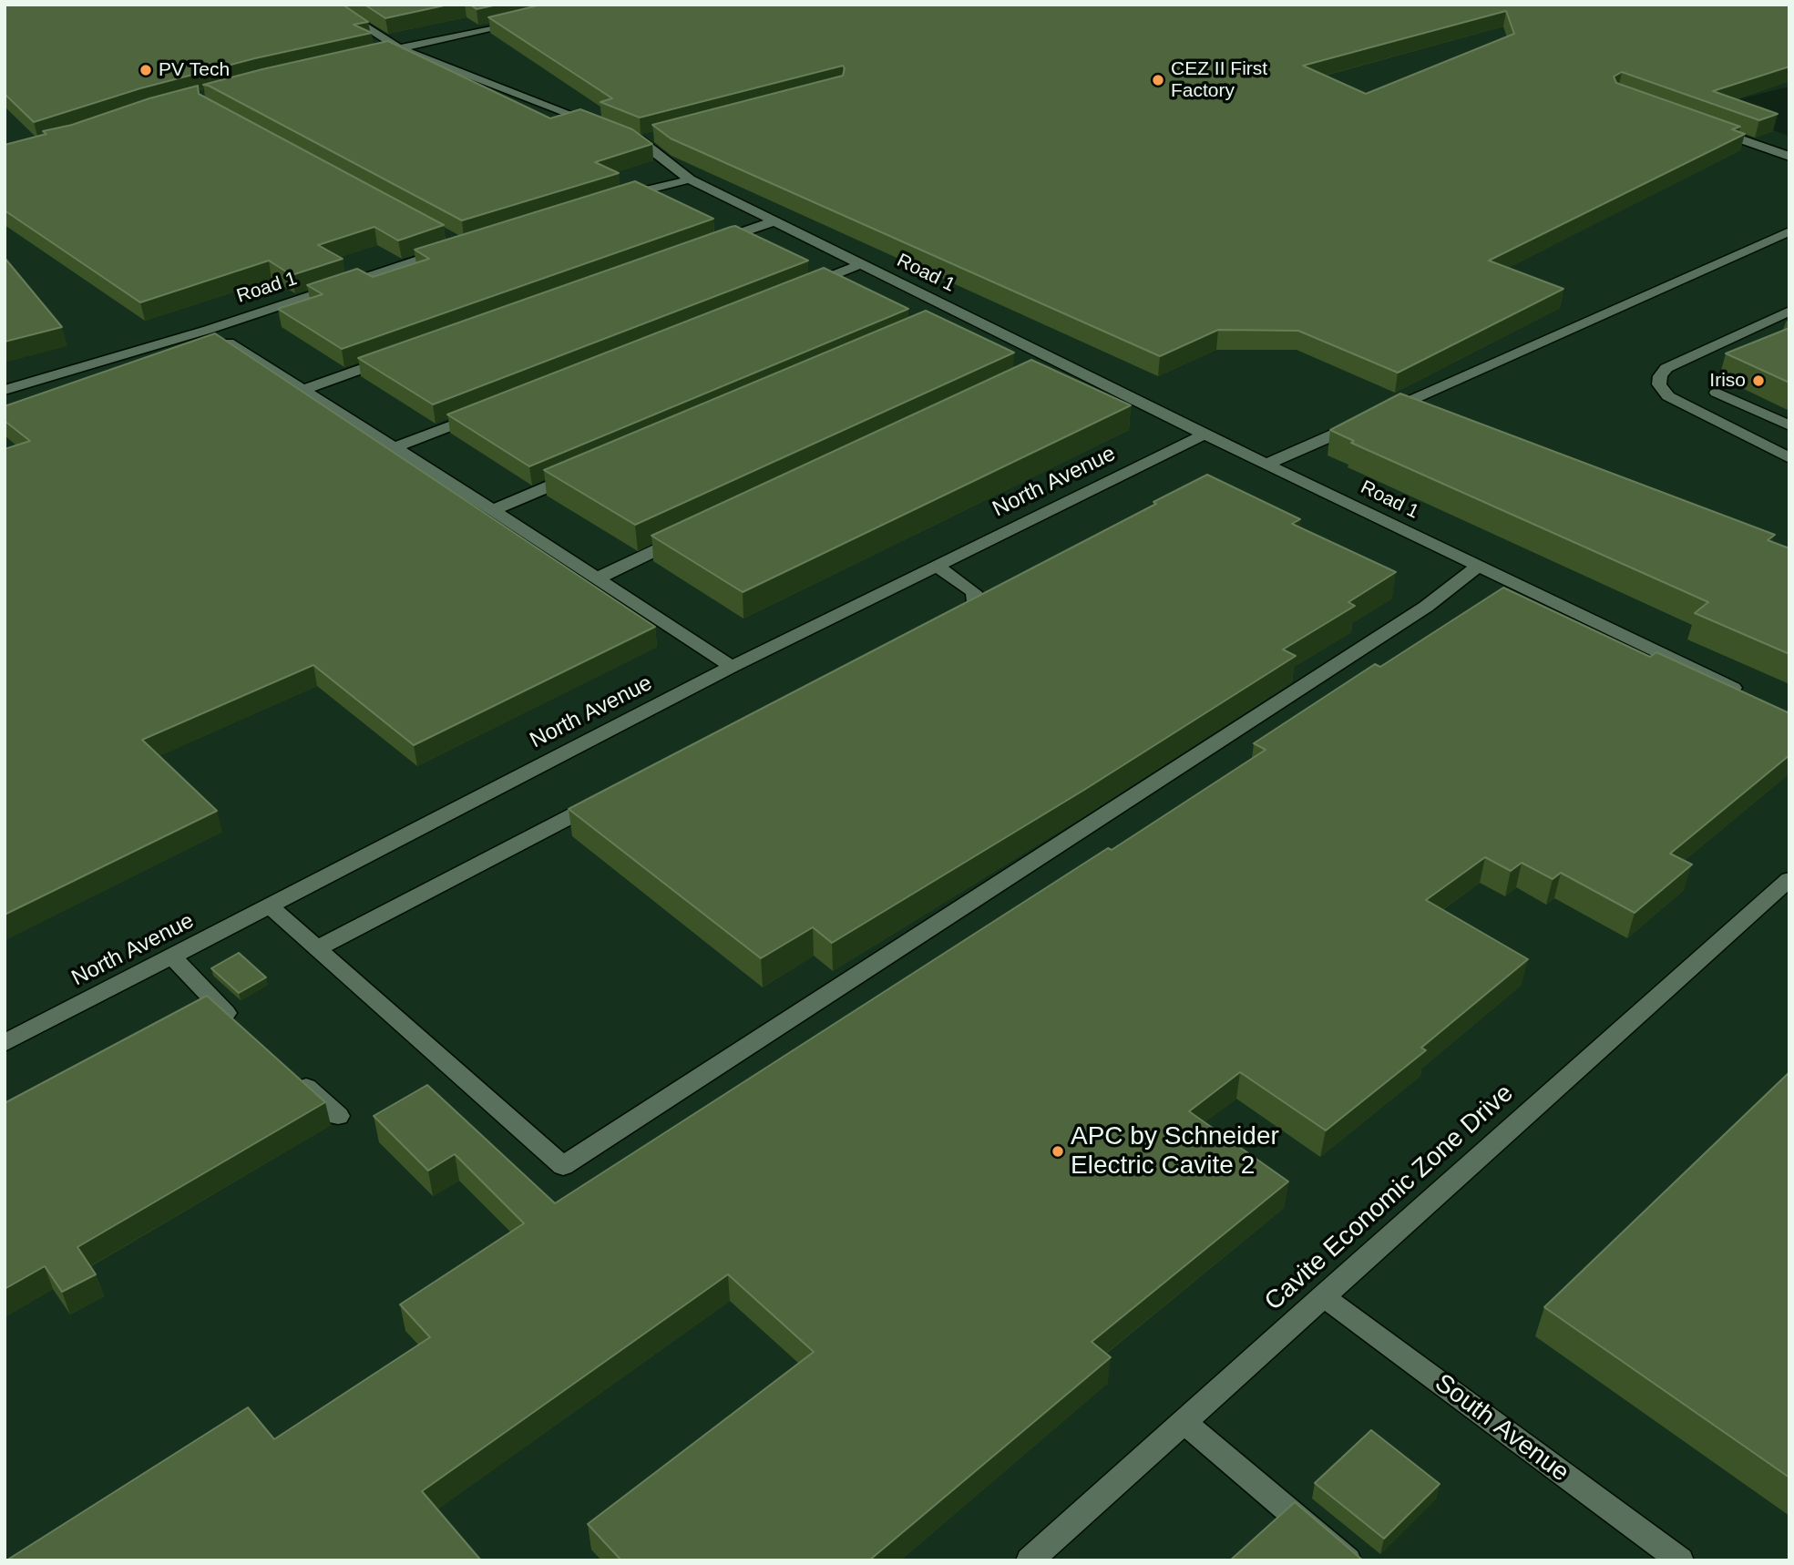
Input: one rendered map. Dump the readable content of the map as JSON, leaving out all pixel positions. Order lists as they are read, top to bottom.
{
  "streets": {
    "street": [
      "Road 1",
      "North Avenue",
      "Cavite Economic Zone Drive",
      "South Avenue"
    ]
  },
  "crossings": [
    ["Road 1", "North Avenue"],
    ["Cavite Economic Zone Drive", "South Avenue"]
  ],
  "places": [
    "PV Tech",
    "CEZ II First Factory",
    "Iriso",
    "APC by Schneider Electric Cavite 2"
  ]
}
